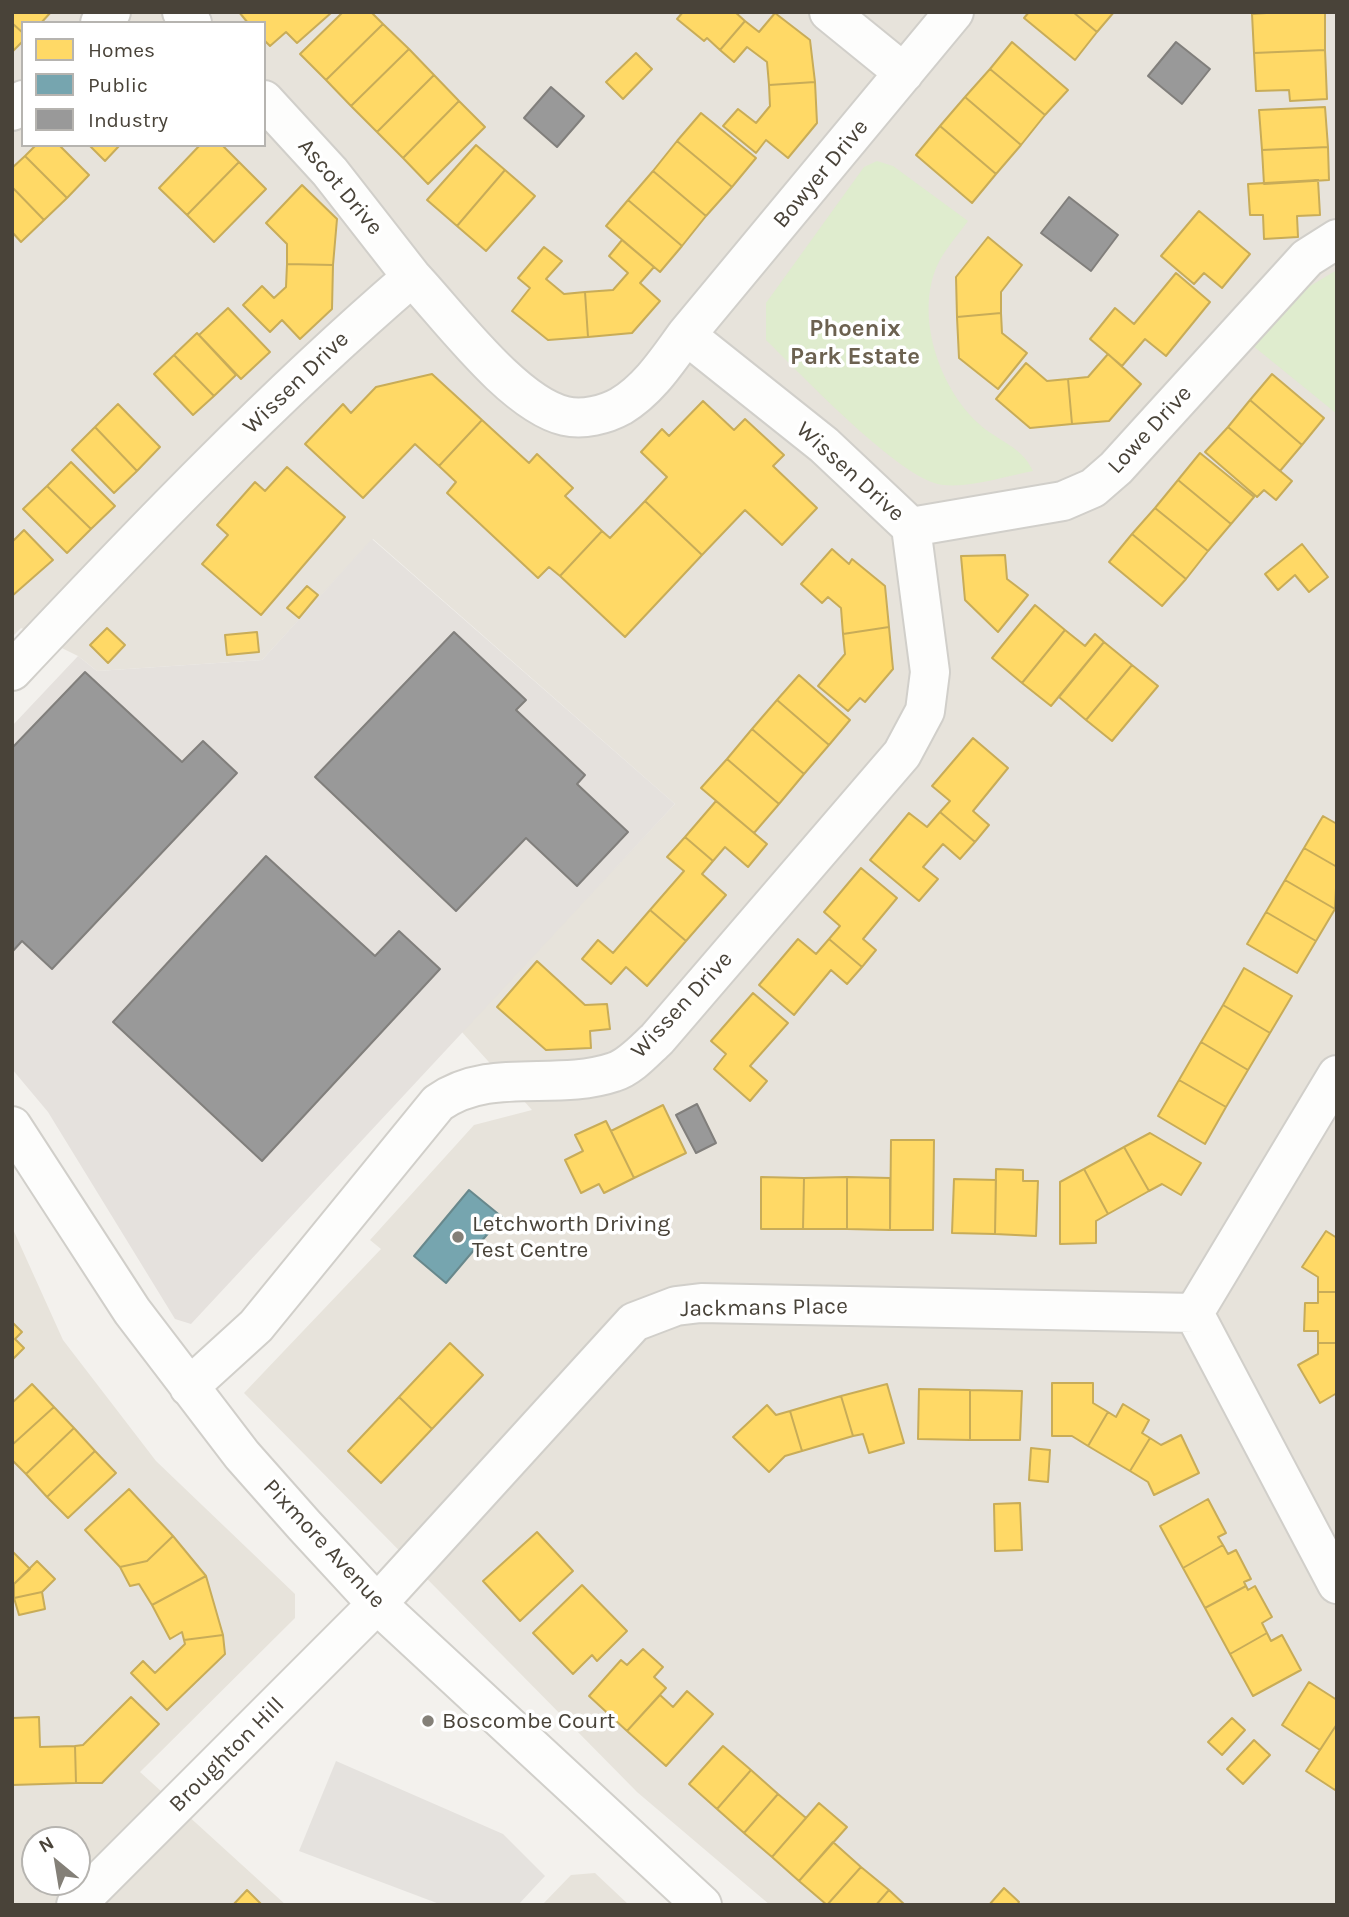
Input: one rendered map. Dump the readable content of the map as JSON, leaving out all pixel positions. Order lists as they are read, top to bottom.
{
  "streets": {
    "street": [
      "Bowyer Drive",
      "Ascot Drive",
      "Wissen Drive",
      "Lowe Drive",
      "Jackmans Place",
      "Pixmore Avenue",
      "Broughton Hill"
    ]
  },
  "crossings": [
    ["Bowyer Drive", "Wissen Drive"],
    ["Ascot Drive", "Wissen Drive"],
    ["Wissen Drive", "Lowe Drive"],
    ["Wissen Drive", "Pixmore Avenue"],
    ["Jackmans Place", "Pixmore Avenue"],
    ["Jackmans Place", "Broughton Hill"],
    ["Pixmore Avenue", "Broughton Hill"]
  ],
  "districts": ["Phoenix Park Estate"],
  "places": ["Letchworth Driving Test Centre", "Boscombe Court"],
  "legend": ["Homes", "Public", "Industry"],
  "north": "top left"
}
